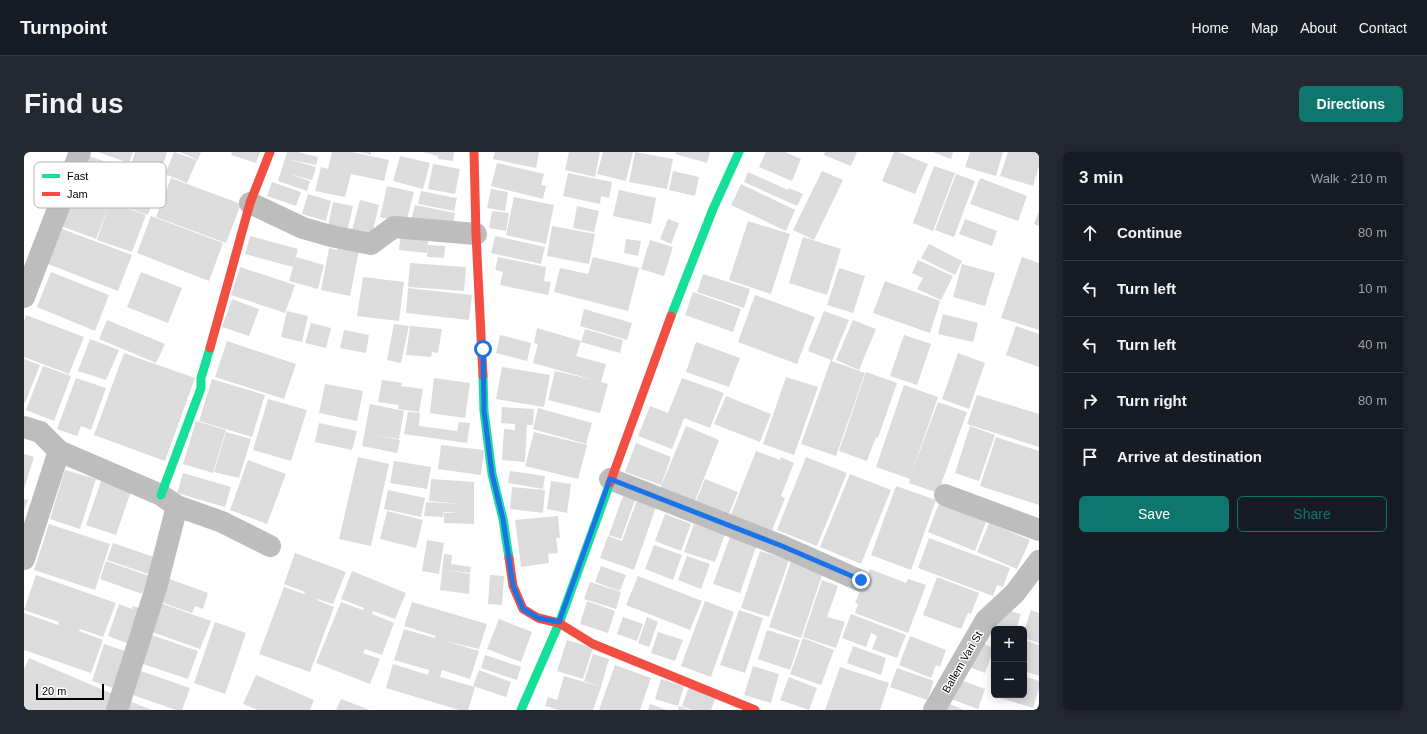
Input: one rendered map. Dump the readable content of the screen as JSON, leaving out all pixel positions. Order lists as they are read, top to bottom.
{
  "streets": {
    "street": ["Ballem Vari St"]
  },
  "legend": ["Fast", "Jam"],
  "scale_bar": "20 m",
  "page": {
    "header": "Turnpoint",
    "nav": [
      "Home",
      "Map",
      "About",
      "Contact"
    ],
    "buttons": [
      "Directions",
      ["Save", "Share"]
    ],
    "title": "Find us",
    "heading": ["3 min", "Walk · 210 m"],
    "list": [
      ["Continue", "80 m"],
      ["Turn left", "10 m"],
      ["Turn left", "40 m"],
      ["Turn right", "80 m"],
      "Arrive at destination"
    ],
    "map_buttons": ["+", "−"],
    "scale": "20 m"
  }
}
